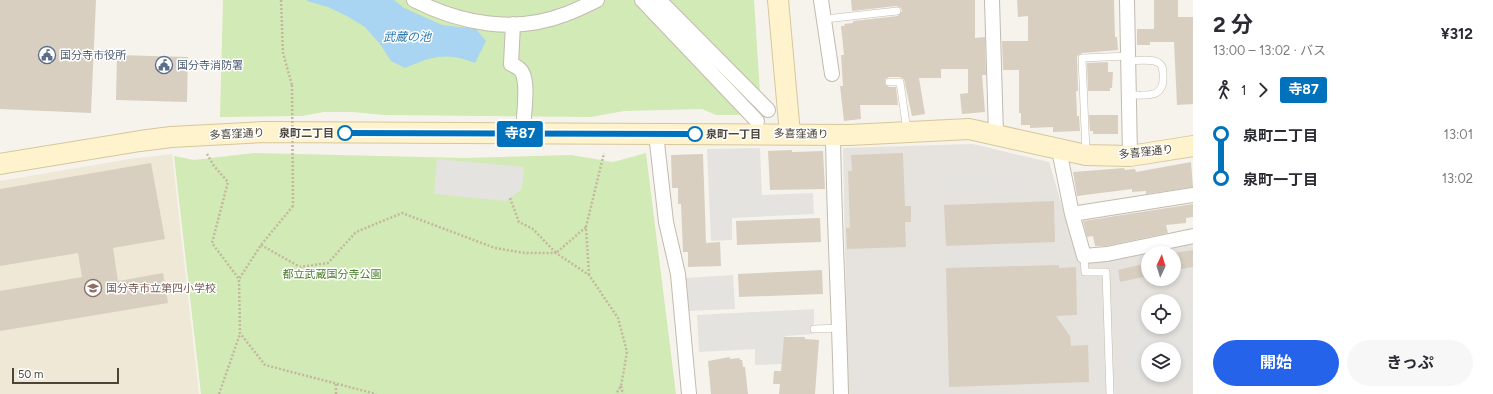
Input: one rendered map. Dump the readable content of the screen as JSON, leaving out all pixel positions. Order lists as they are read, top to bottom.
{
  "streets": {
    "main road": ["多喜窪通り"]
  },
  "water": ["武蔵の池"],
  "parks": ["都立武蔵国分寺公園"],
  "places": {
    "public building": ["国分寺市役所", "国分寺消防署"],
    "other": ["泉町二丁目", "泉町一丁目"],
    "school or university": ["国分寺市立第四小学校"]
  },
  "lines": ["bus line 寺87"],
  "scale_bar": "50 m",
  "north": "top",
  "page": {
    "on_map": "寺87",
    "heading": ["2 分", "13:00 – 13:02 · バス", "¥312"],
    "legs": ["1", "寺87"],
    "list": [
      {
        "name": "泉町二丁目",
        "value": "13:01"
      },
      {
        "name": "泉町一丁目",
        "value": "13:02"
      }
    ],
    "buttons": ["開始", "きっぷ"],
    "scale": "50 m"
  }
}
